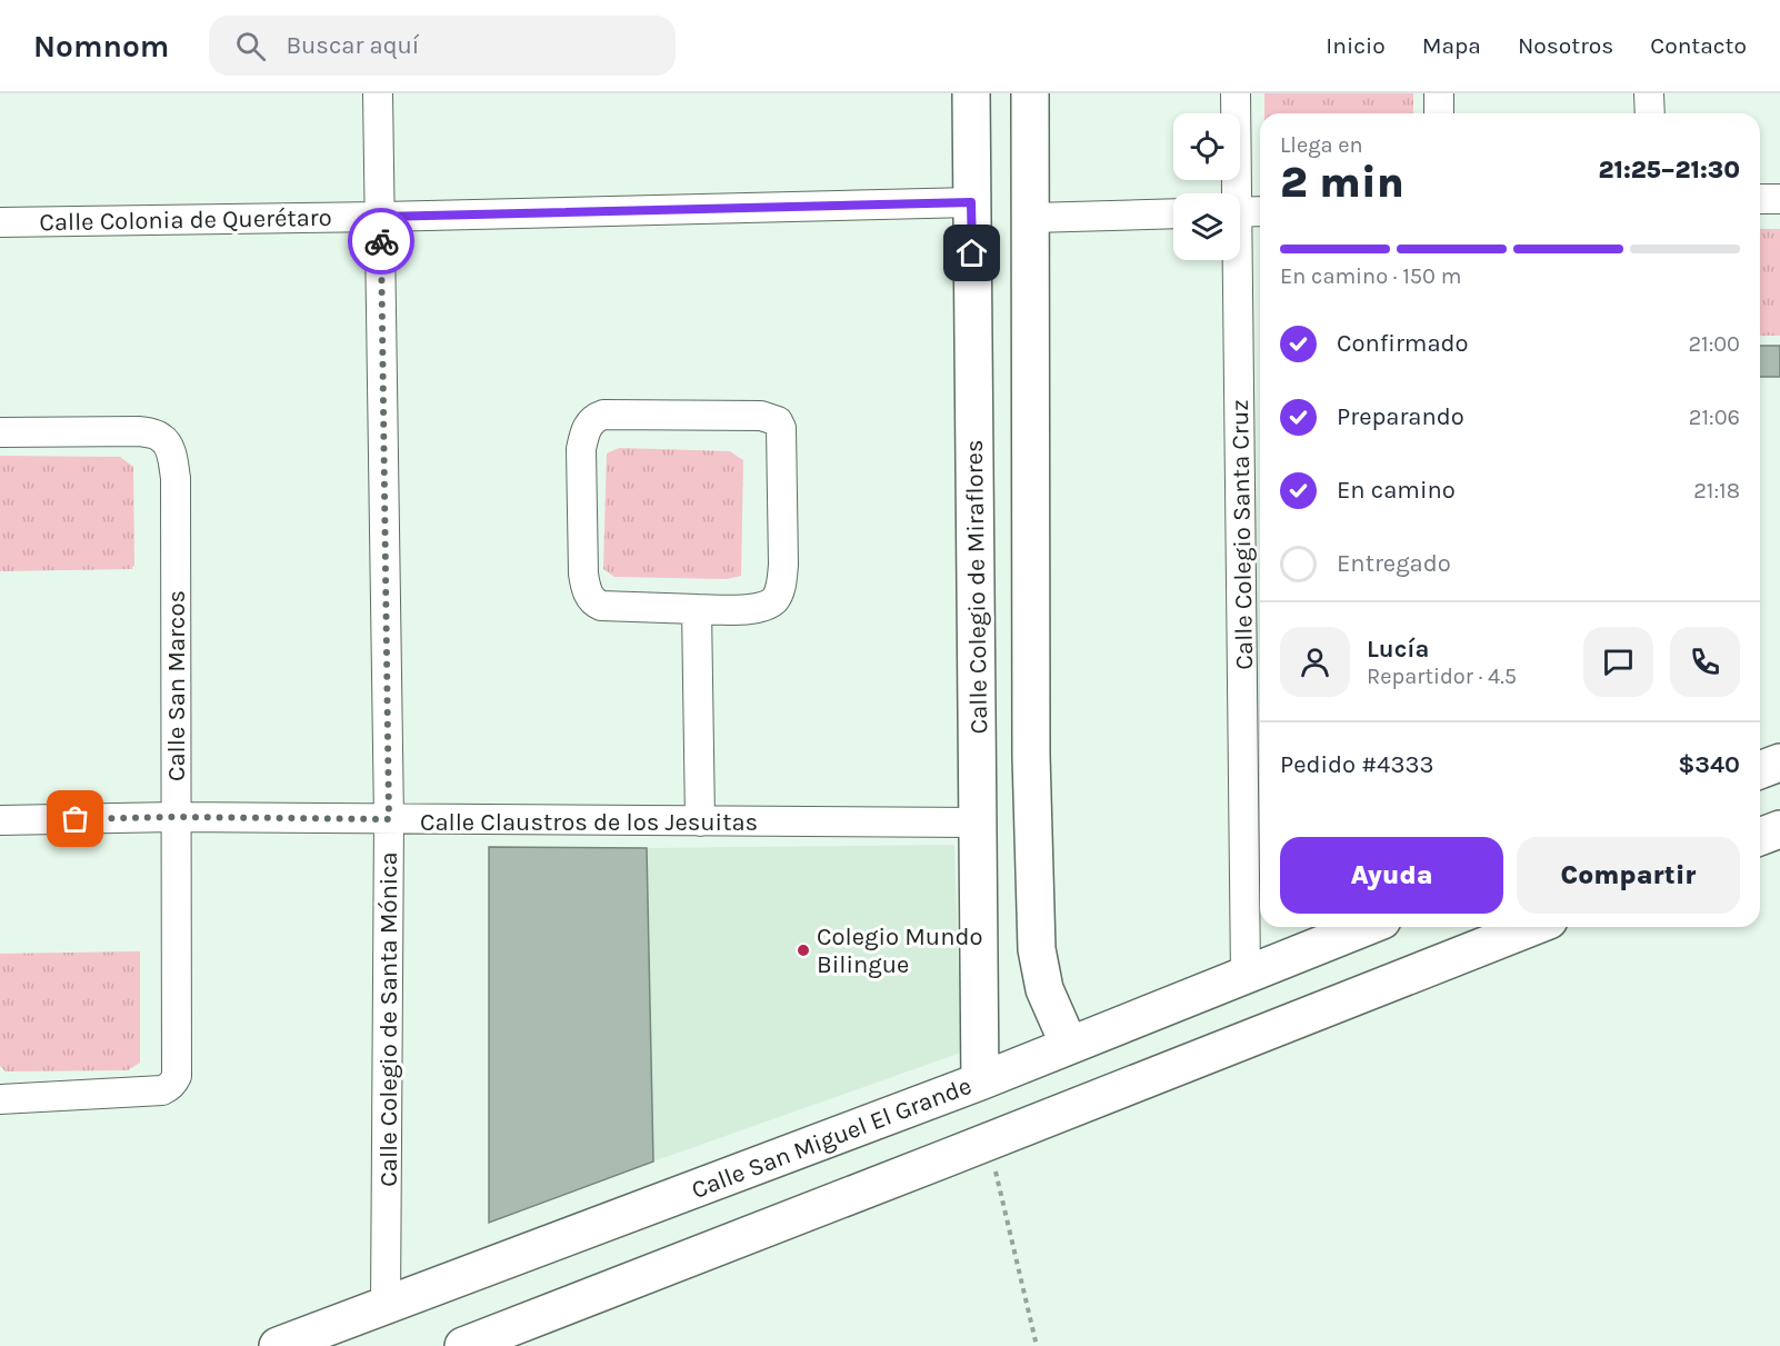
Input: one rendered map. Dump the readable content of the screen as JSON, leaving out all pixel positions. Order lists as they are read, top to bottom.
{
  "streets": {
    "street": [
      "Calle Colonia de Querétaro",
      "Calle Colegio Santa Cruz",
      "Calle Colegio de Miraflores",
      "Calle San Marcos",
      "Calle Claustros de los Jesuitas",
      "Calle Colegio de Santa Mónica",
      "Calle San Miguel El Grande"
    ]
  },
  "crossings": [
    ["Calle Colonia de Querétaro", "Calle Colegio de Miraflores"],
    ["Calle Colonia de Querétaro", "Calle Colegio de Santa Mónica"],
    ["Calle Colegio Santa Cruz", "Calle San Miguel El Grande"],
    ["Calle Colegio de Miraflores", "Calle Claustros de los Jesuitas"],
    ["Calle Colegio de Miraflores", "Calle San Miguel El Grande"],
    ["Calle San Marcos", "Calle Claustros de los Jesuitas"],
    ["Calle Claustros de los Jesuitas", "Calle Colegio de Santa Mónica"],
    ["Calle Colegio de Santa Mónica", "Calle San Miguel El Grande"]
  ],
  "places": ["Colegio Mundo Bilingue"],
  "page": {
    "header": "Nomnom",
    "search": "Buscar aquí",
    "nav": [
      "Inicio",
      "Mapa",
      "Nosotros",
      "Contacto"
    ],
    "heading": ["2 min", "Llega en", "21:25–21:30"],
    "panel": [
      "Lucía",
      "Repartidor · 4.5",
      "Pedido #4333",
      "$340"
    ],
    "bar": "En camino · 150 m",
    "list": [
      ["Confirmado", "21:00"],
      ["Preparando", "21:06"],
      ["En camino", "21:18"],
      "Entregado"
    ],
    "buttons": ["Ayuda", "Compartir"]
  }
}
